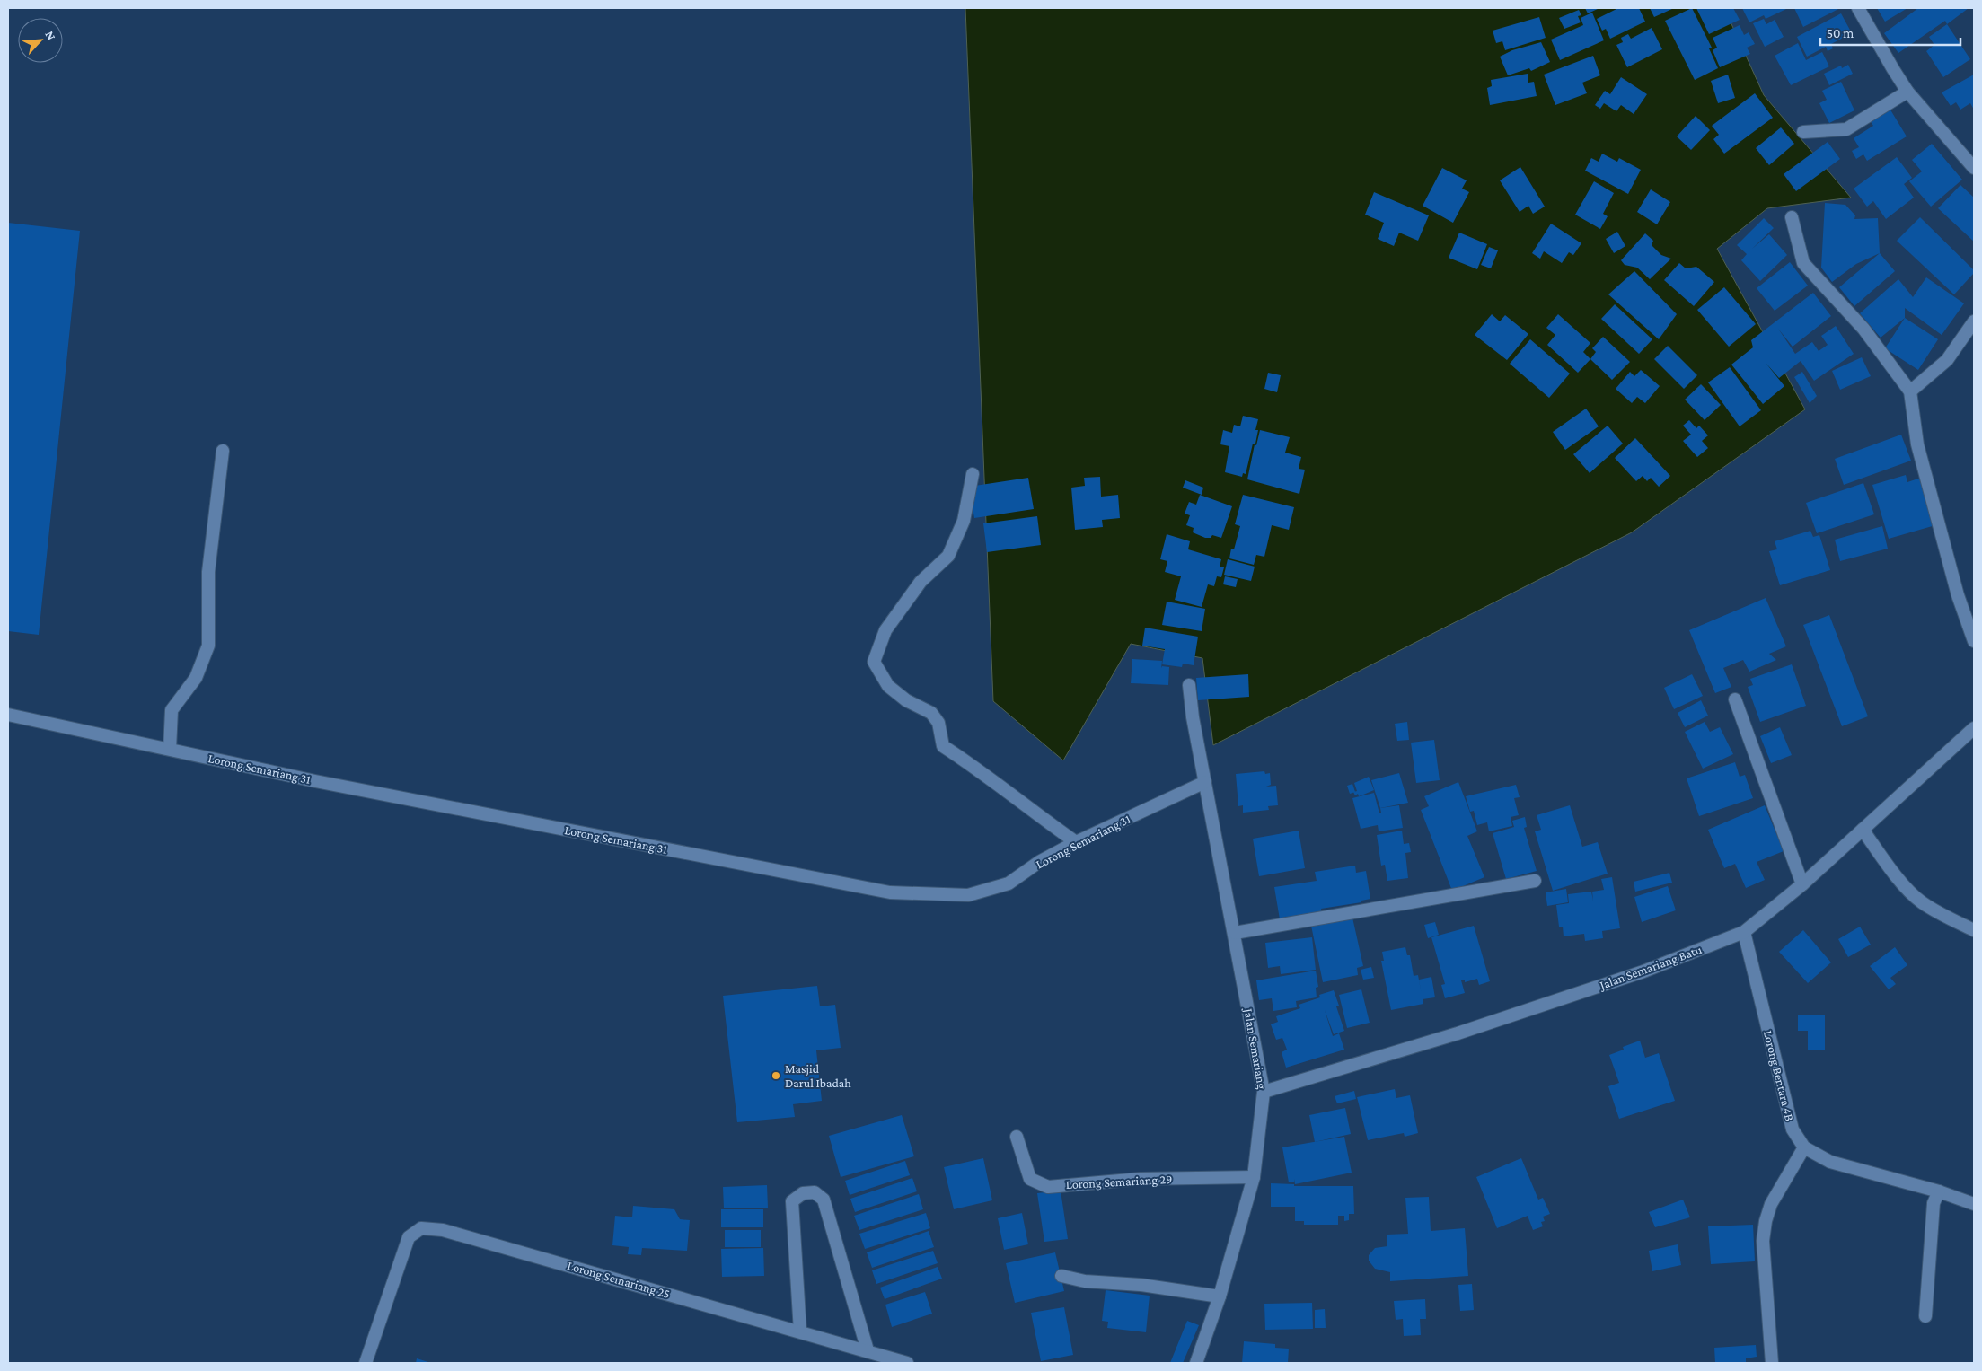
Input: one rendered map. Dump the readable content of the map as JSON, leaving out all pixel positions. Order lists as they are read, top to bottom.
{
  "streets": {
    "street": [
      "Lorong Semariang 31",
      "Jalan Semariang Batu",
      "Jalan Semariang",
      "Lorong Bentara 4B",
      "Lorong Semariang 29",
      "Lorong Semariang 25"
    ]
  },
  "crossings": [
    ["Lorong Semariang 31", "Jalan Semariang"],
    ["Jalan Semariang Batu", "Jalan Semariang"],
    ["Jalan Semariang Batu", "Lorong Bentara 4B"],
    ["Jalan Semariang", "Lorong Semariang 29"]
  ],
  "places": ["Masjid Darul Ibadah"],
  "scale_bar": "50 m",
  "north": "top right"
}
